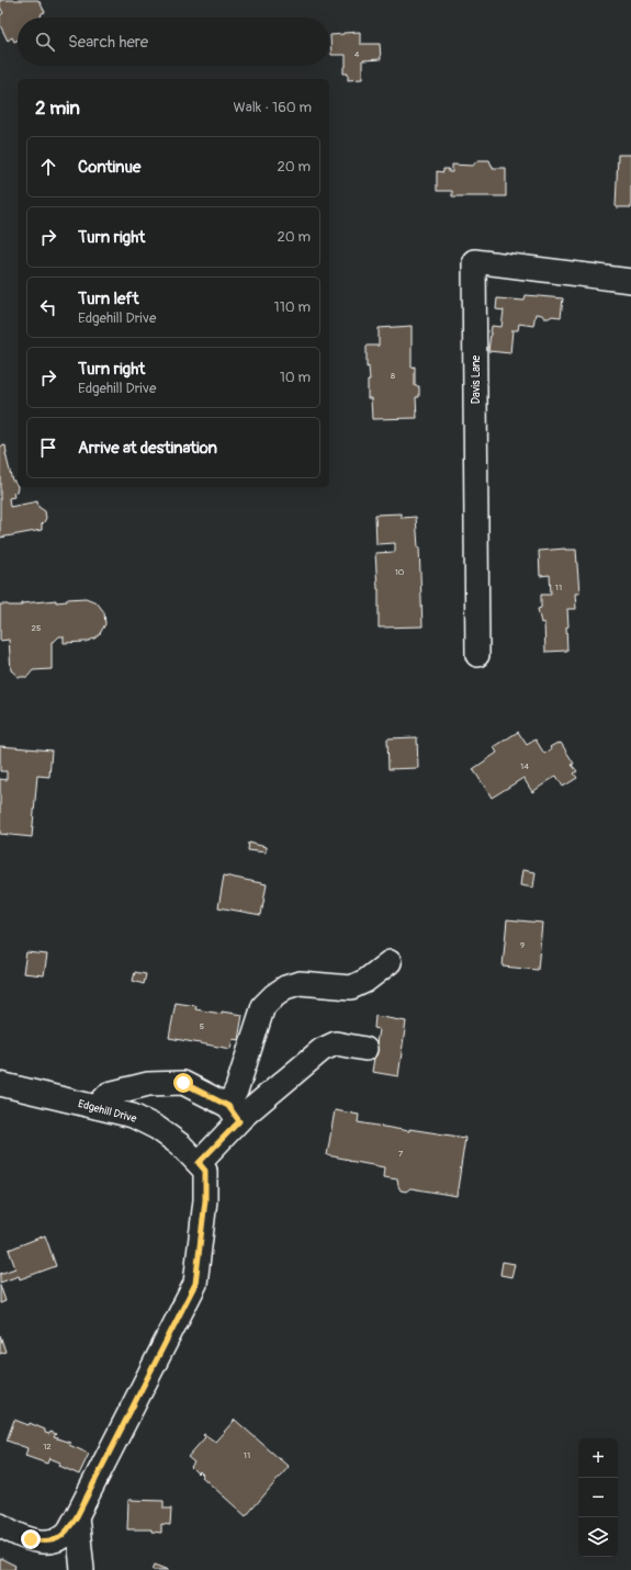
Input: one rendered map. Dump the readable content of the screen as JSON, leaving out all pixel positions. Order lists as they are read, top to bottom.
{
  "streets": {
    "street": ["Davis Lane", "Edgehill Drive"]
  },
  "house_numbers": [
    "4",
    "8",
    "10",
    "11",
    "25",
    "14",
    "9",
    "5",
    "7",
    "12",
    "11"
  ],
  "page": {
    "search": "Search here",
    "heading": ["2 min", "Walk · 160 m"],
    "list": [
      ["Continue", "20 m"],
      ["Turn right", "20 m"],
      ["Turn left", "Edgehill Drive", "110 m"],
      ["Turn right", "Edgehill Drive", "10 m"],
      "Arrive at destination"
    ],
    "map_buttons": ["+", "−"]
  }
}
